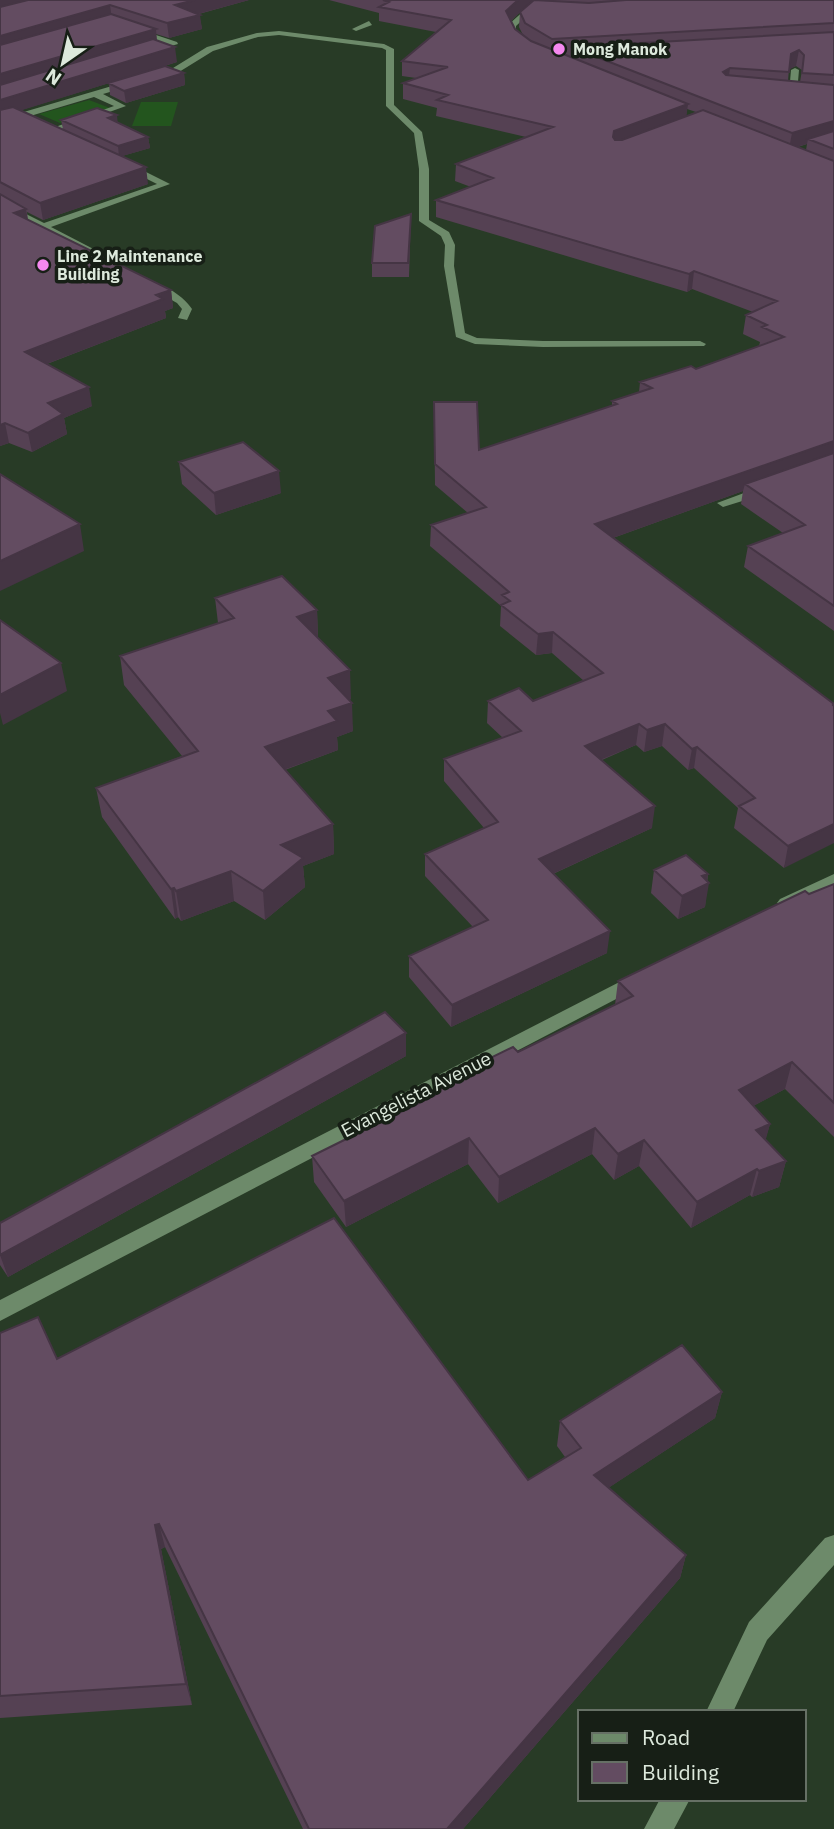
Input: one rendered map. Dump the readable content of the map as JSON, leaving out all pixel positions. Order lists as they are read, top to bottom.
{
  "streets": {
    "street": ["Evangelista Avenue"]
  },
  "places": ["Mong Manok", "Line 2 Maintenance Building"],
  "legend": ["Road", "Building"],
  "north": "bottom left"
}
